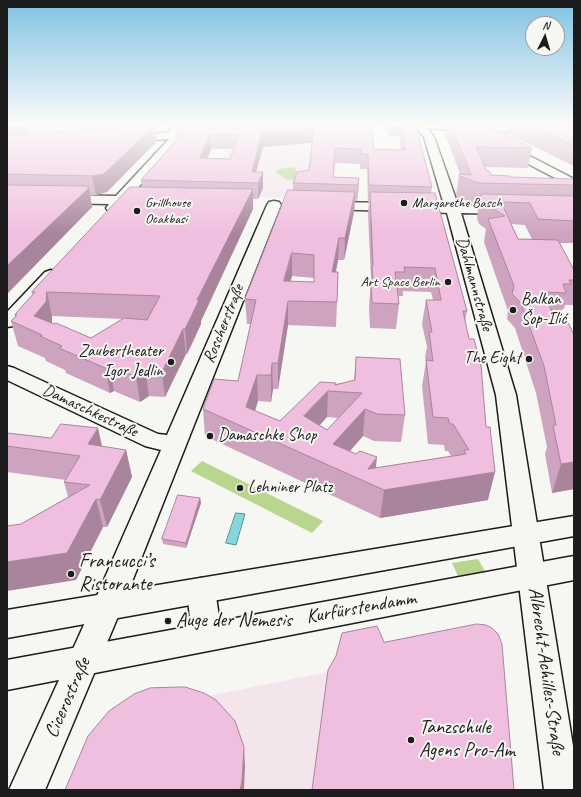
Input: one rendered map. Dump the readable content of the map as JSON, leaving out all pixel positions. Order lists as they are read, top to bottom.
{
  "streets": {
    "main road": ["Kurfürstendamm"],
    "street": [
      "Dahlmannstraße",
      "Roscherstraße",
      "Damaschkestraße",
      "Albrecht-Achilles-Straße",
      "Cicerostraße"
    ]
  },
  "crossings": [
    ["Dahlmannstraße", "Kurfürstendamm"],
    ["Dahlmannstraße", "Albrecht-Achilles-Straße"],
    ["Roscherstraße", "Damaschkestraße"],
    ["Kurfürstendamm", "Albrecht-Achilles-Straße"],
    ["Kurfürstendamm", "Cicerostraße"]
  ],
  "places": [
    "Margarethe Basch",
    "Grillhouse Ocakbasi",
    "Art Space Berlin",
    "Balkan Šop-Ilić",
    "The Eight",
    "Zaubertheater Igor Jedlin",
    "Damaschke Shop",
    "Lehniner Platz",
    "Francucci’s Ristorante",
    "Auge der Nemesis",
    "Tanzschule Agens Pro-Am"
  ],
  "north": "top"
}
